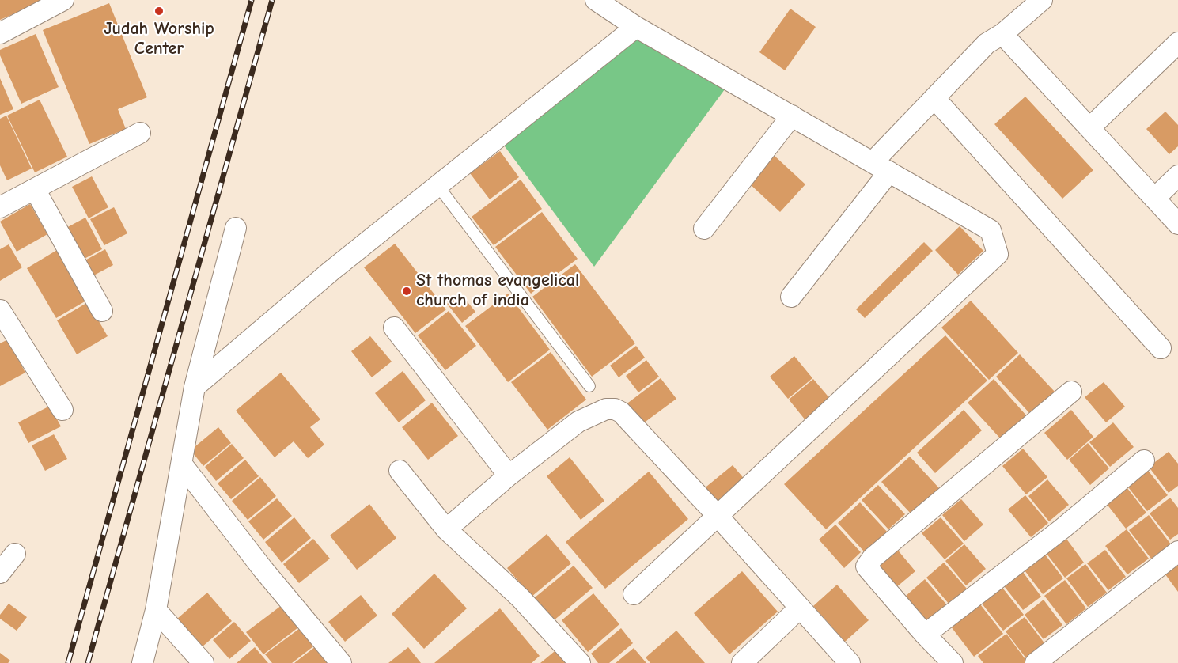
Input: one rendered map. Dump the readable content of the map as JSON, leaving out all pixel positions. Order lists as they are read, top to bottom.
{
  "places": ["Judah Worship Center", "St thomas evangelical church of india"]
}
